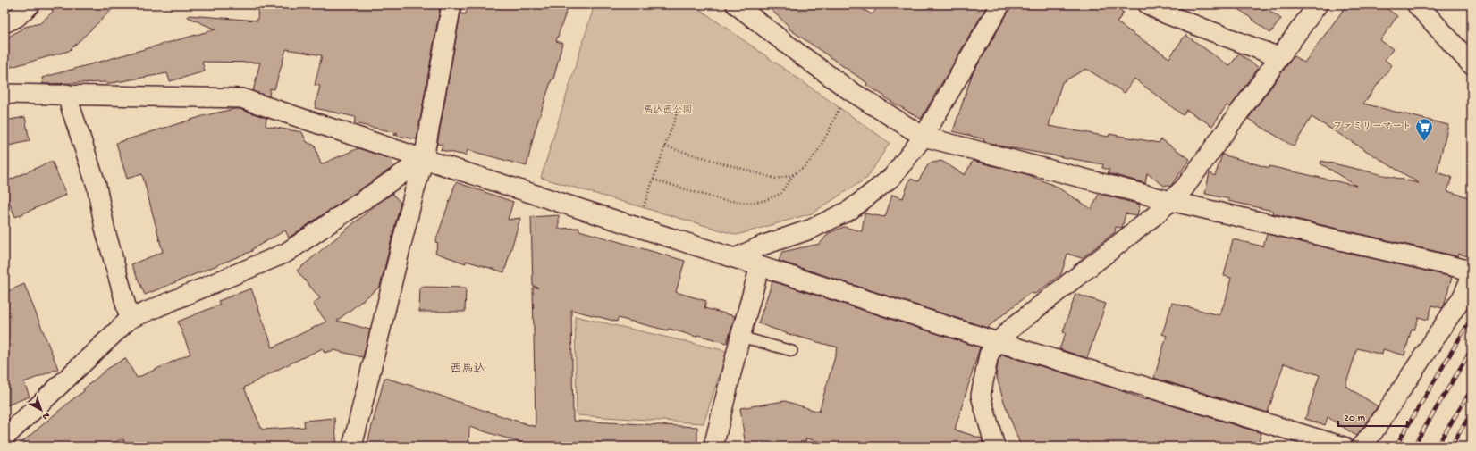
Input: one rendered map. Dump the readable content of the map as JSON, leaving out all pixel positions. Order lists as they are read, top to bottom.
{
  "districts": ["西馬込"],
  "parks": ["馬込西公園"],
  "places": {
    "supermarket": ["ファミリーマート"]
  },
  "scale_bar": "20 m",
  "north": "bottom right"
}
